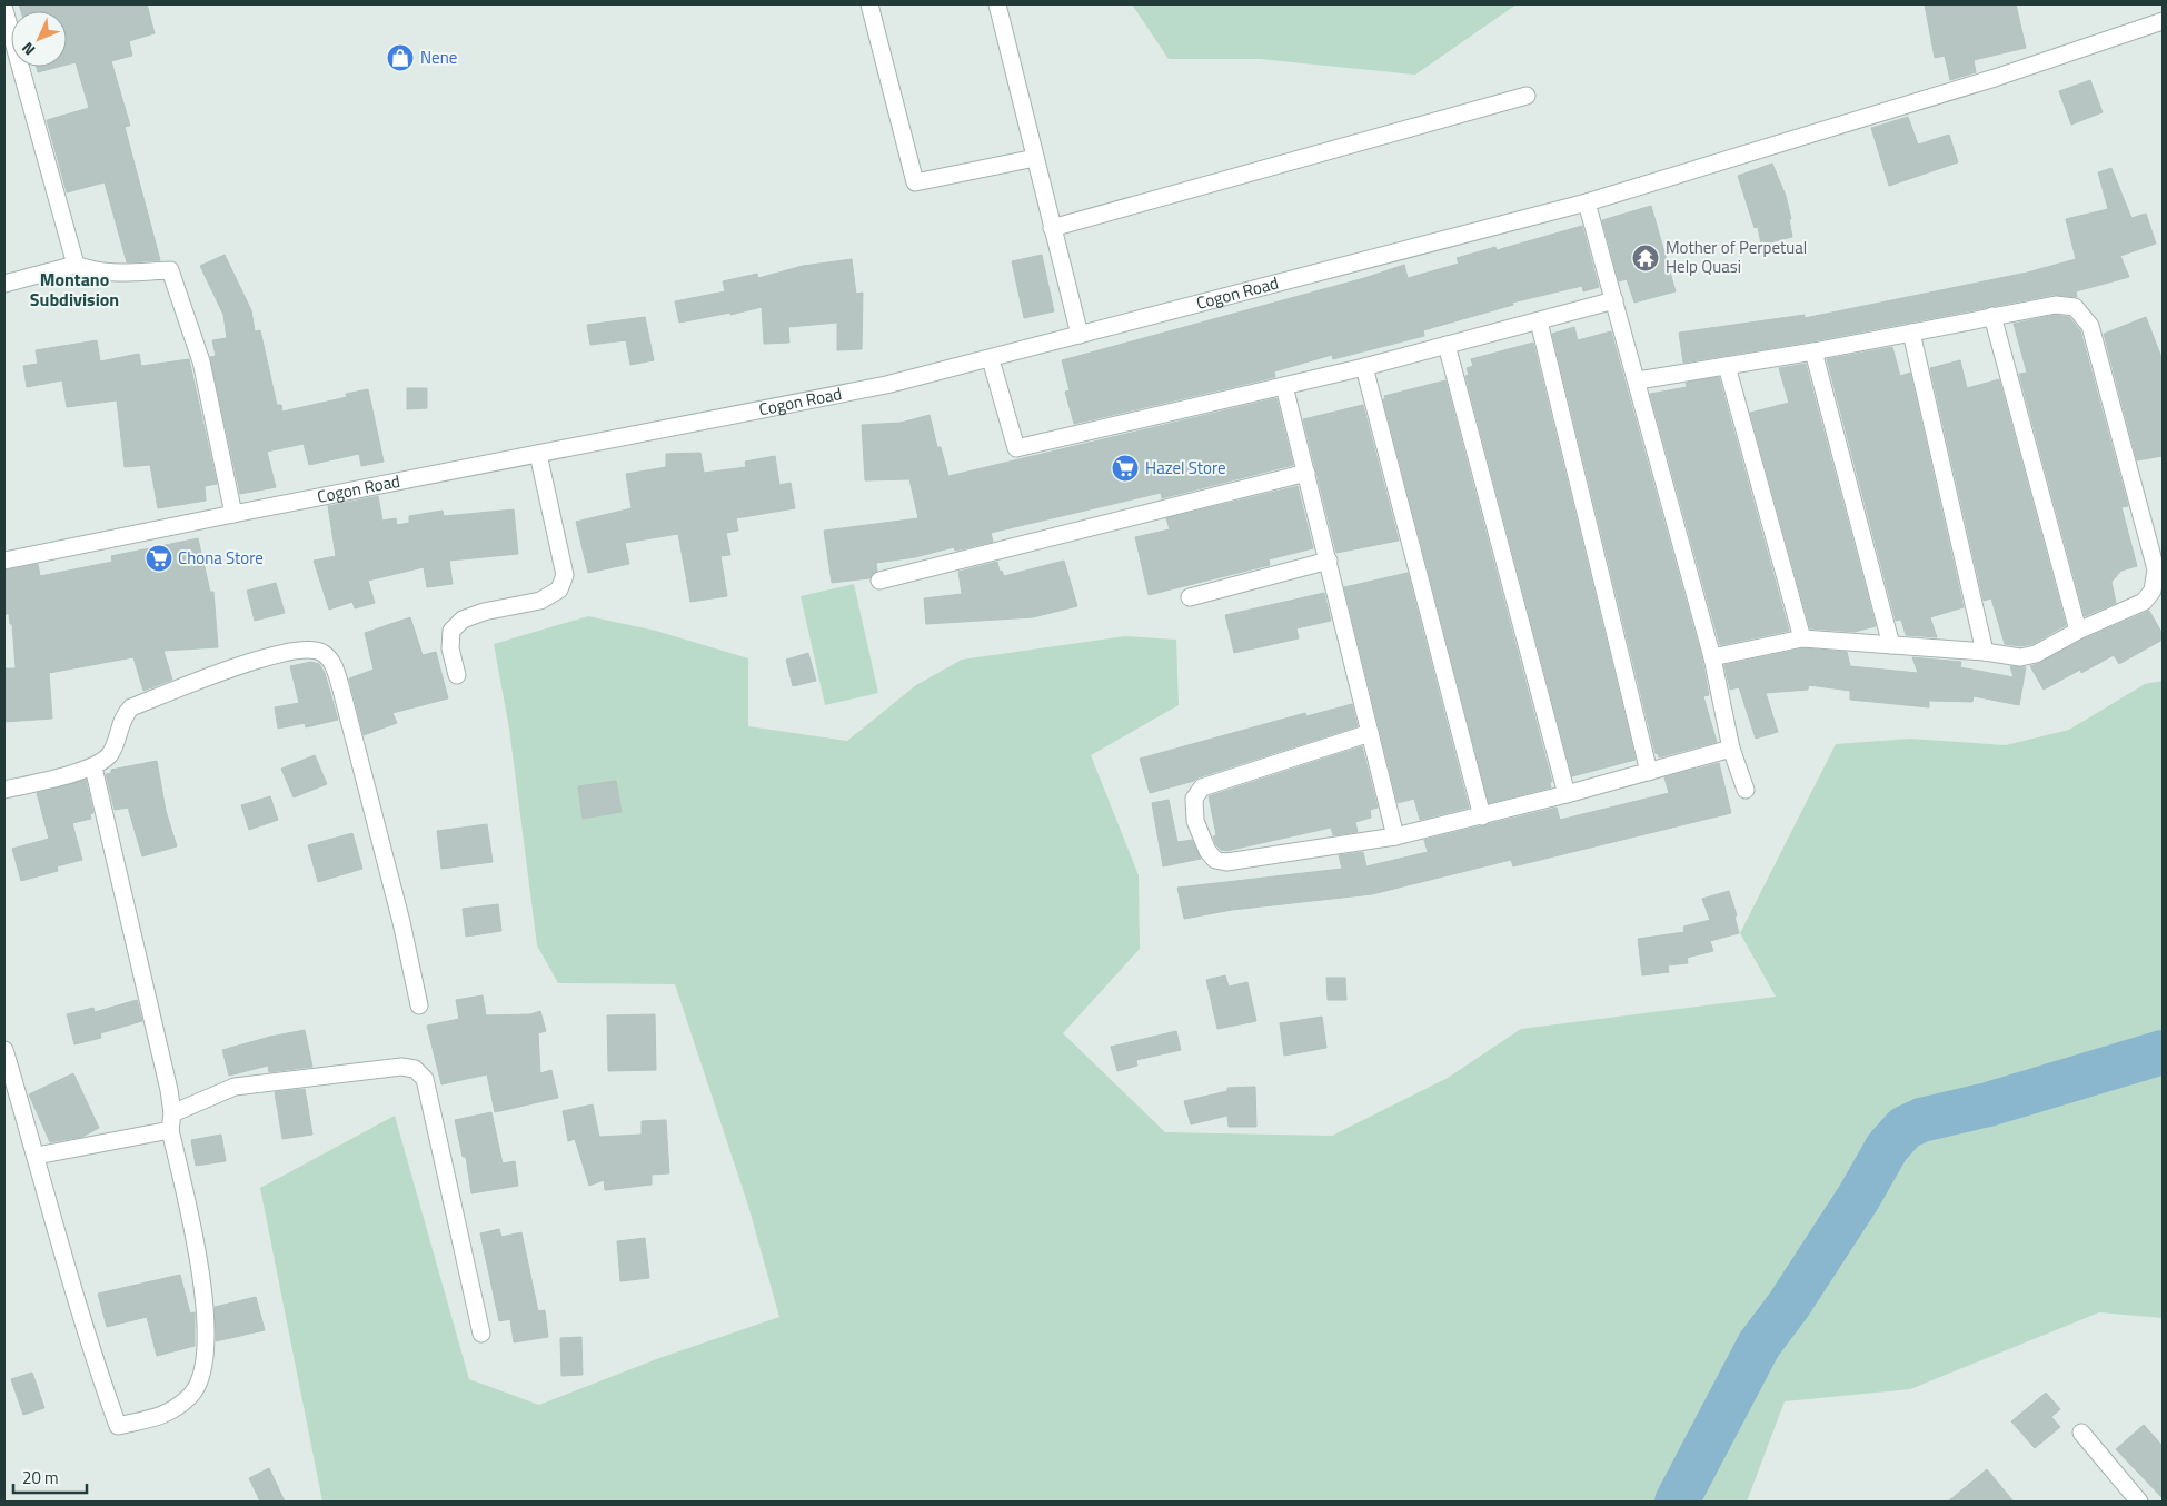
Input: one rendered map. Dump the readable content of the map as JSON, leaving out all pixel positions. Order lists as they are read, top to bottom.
{
  "streets": {
    "street": ["Cogon Road"]
  },
  "districts": ["Montano Subdivision"],
  "places": {
    "shop": ["Nene"],
    "temple": ["Mother of Perpetual Help Quasi"],
    "supermarket": ["Hazel Store", "Chona Store"]
  },
  "scale_bar": "20 m",
  "north": "bottom left"
}
